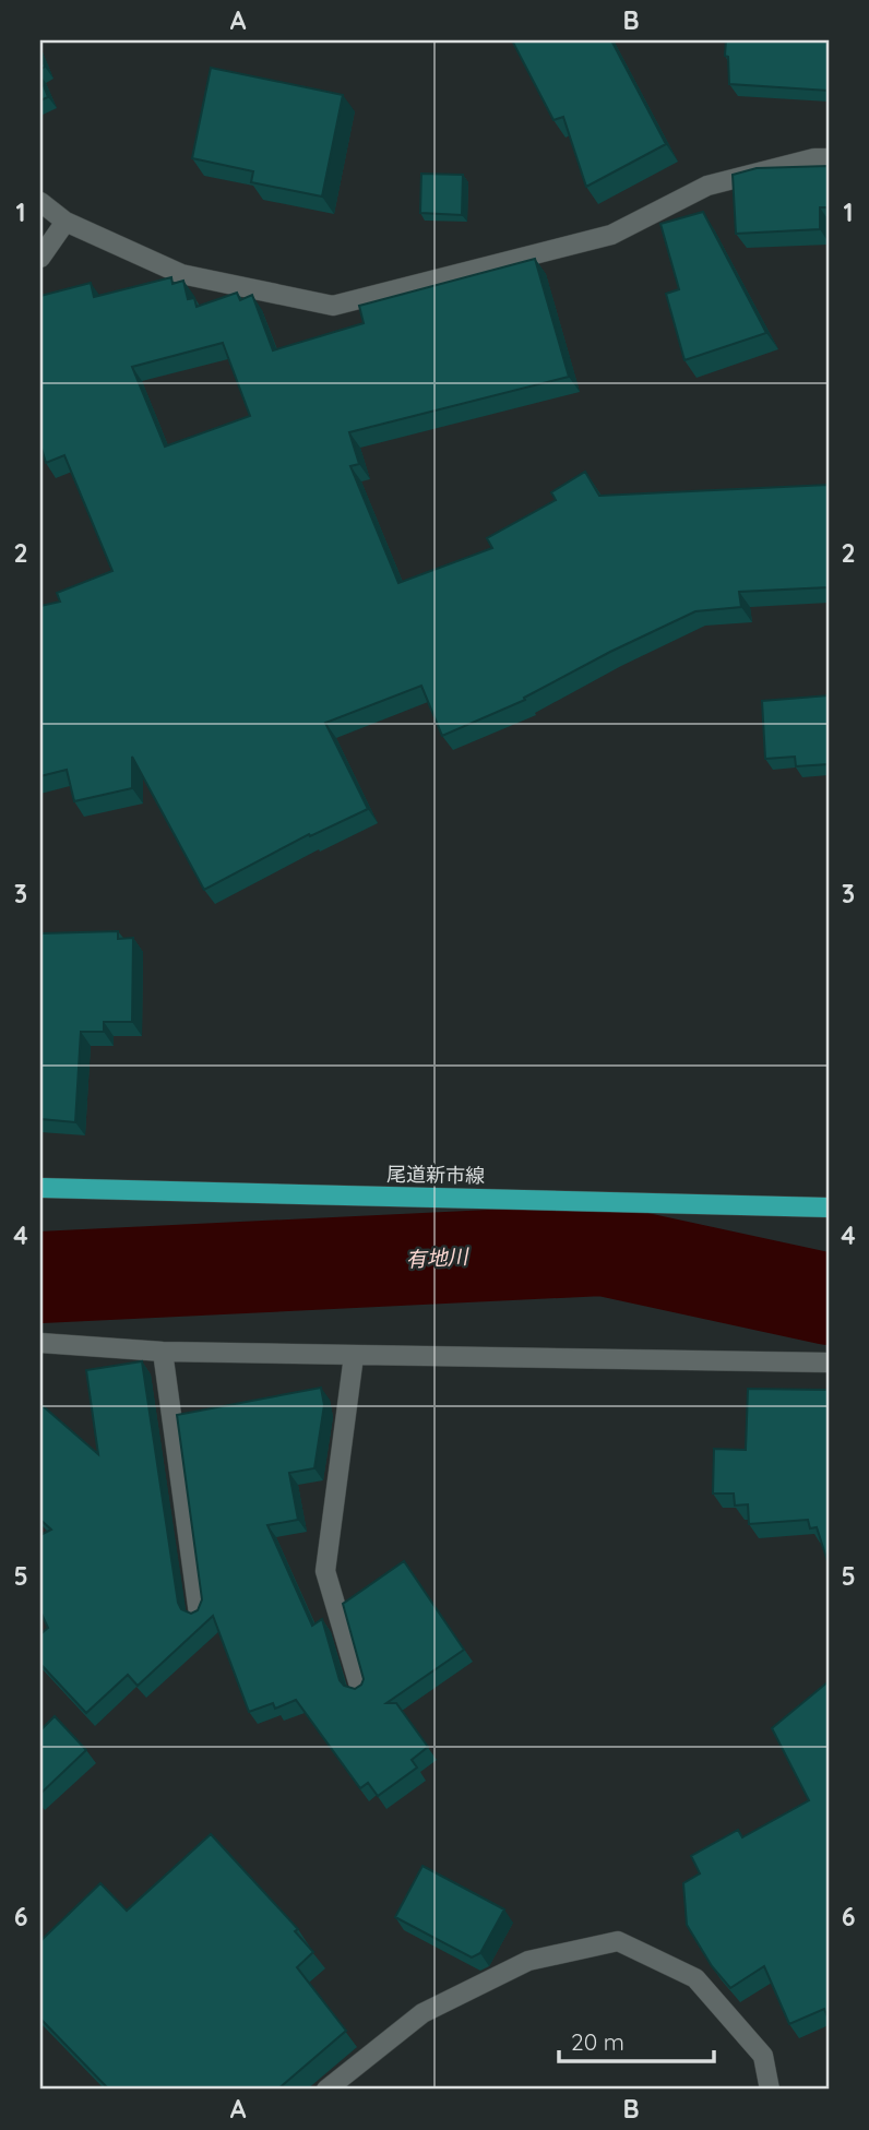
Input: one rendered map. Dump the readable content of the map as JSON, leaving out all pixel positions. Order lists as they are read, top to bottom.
{
  "streets": {
    "main road": ["尾道新市線"]
  },
  "water": ["有地川"],
  "scale_bar": "20 m",
  "grid": {
    "columns": ["A", "B"],
    "rows": [
      "1",
      "2",
      "3",
      "4",
      "5",
      "6"
    ]
  }
}
